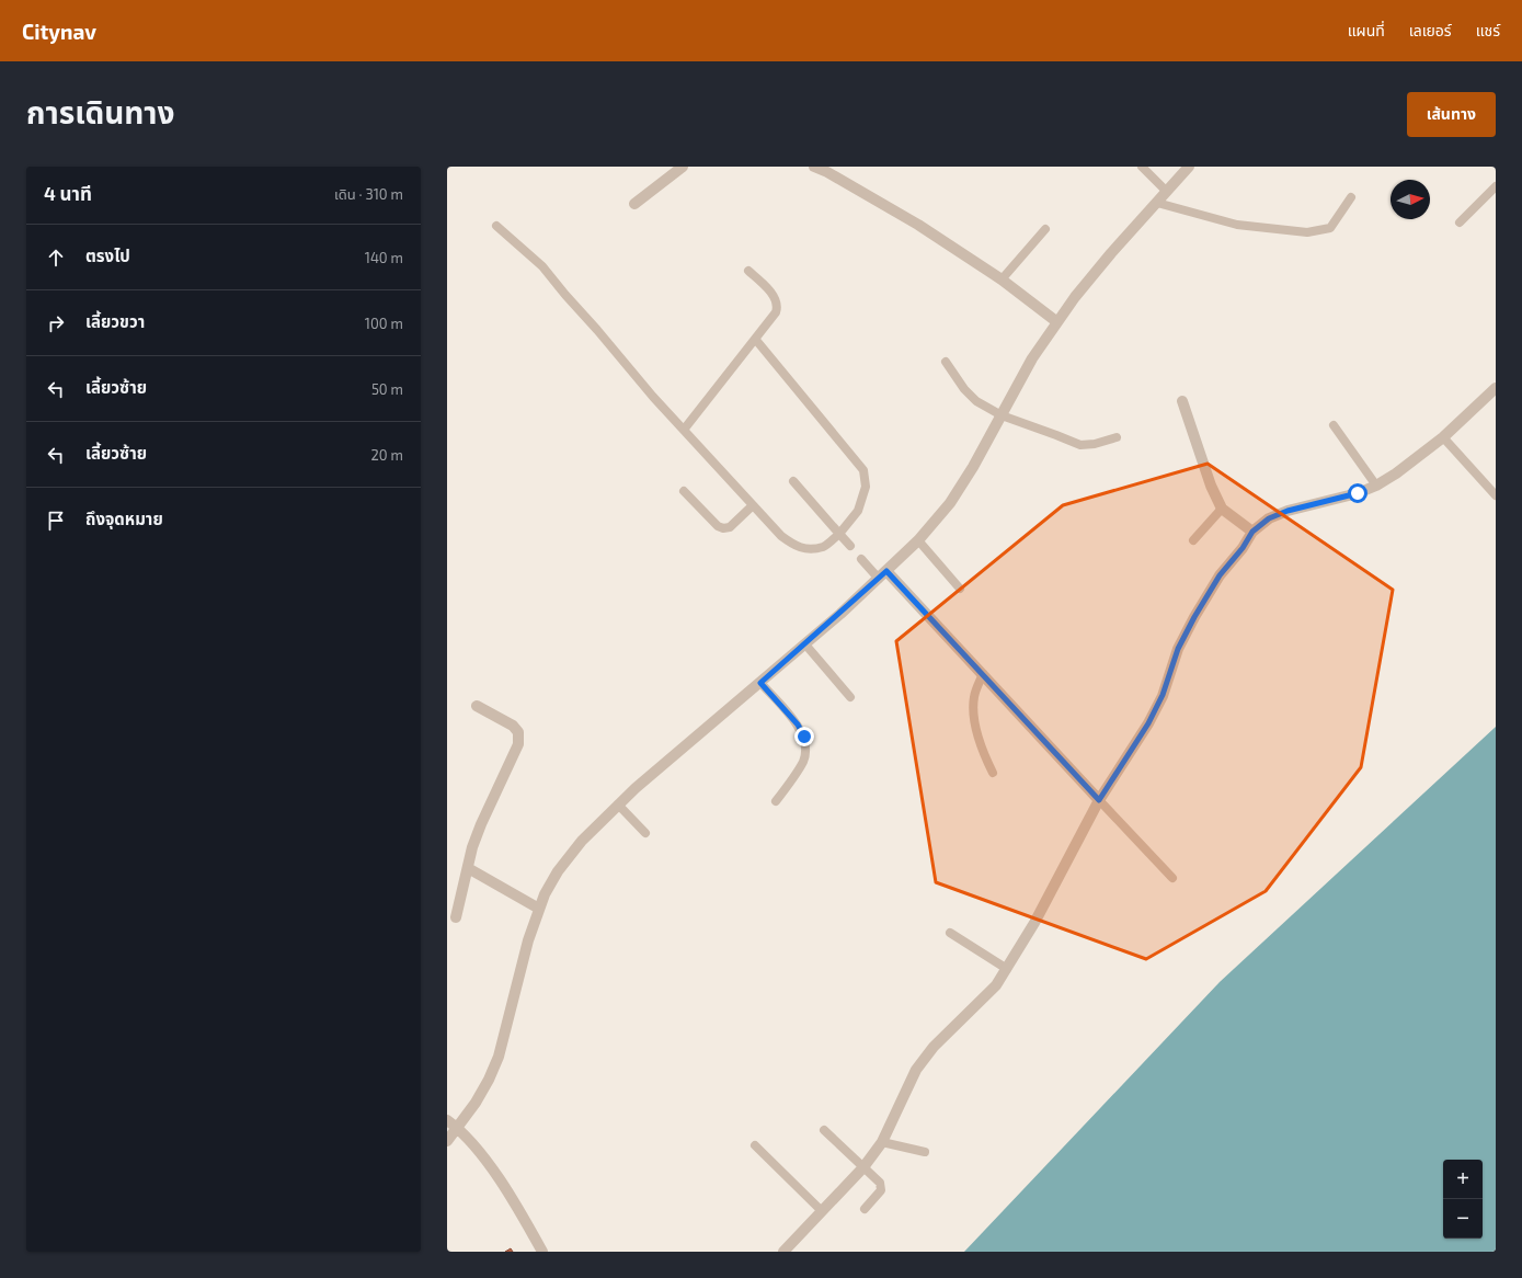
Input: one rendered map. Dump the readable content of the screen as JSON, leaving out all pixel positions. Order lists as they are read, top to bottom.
{
  "north": "right",
  "page": {
    "header": "Citynav",
    "nav": ["แผนที่", "เลเยอร์", "แชร์"],
    "title": "การเดินทาง",
    "buttons": "เส้นทาง",
    "heading": ["4 นาที", "เดิน · 310 m"],
    "list": [
      ["ตรงไป", "140 m"],
      ["เลี้ยวขวา", "100 m"],
      ["เลี้ยวซ้าย", "50 m"],
      ["เลี้ยวซ้าย", "20 m"],
      "ถึงจุดหมาย"
    ],
    "map_buttons": ["+", "−"]
  }
}
